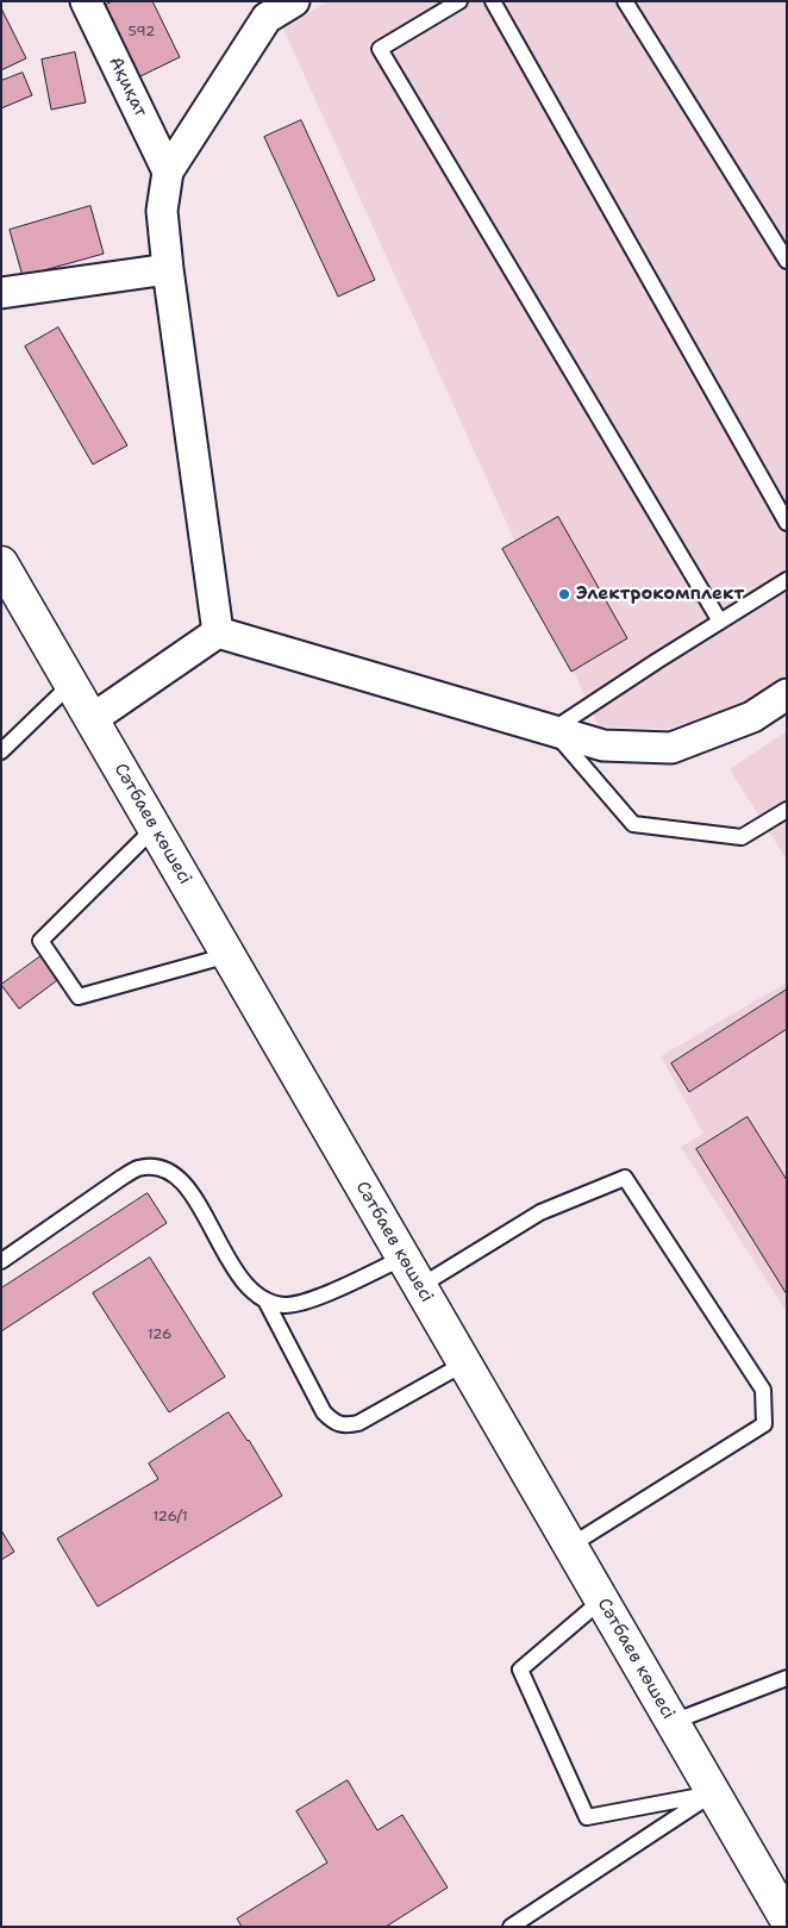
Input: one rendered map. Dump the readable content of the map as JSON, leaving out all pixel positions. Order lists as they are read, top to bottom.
{
  "streets": {
    "main road": ["Сәтбаев көшесі"],
    "street": ["Ақиқат"]
  },
  "places": ["Электрокомплект"],
  "house_numbers": ["592", "126", "126/1"]
}
